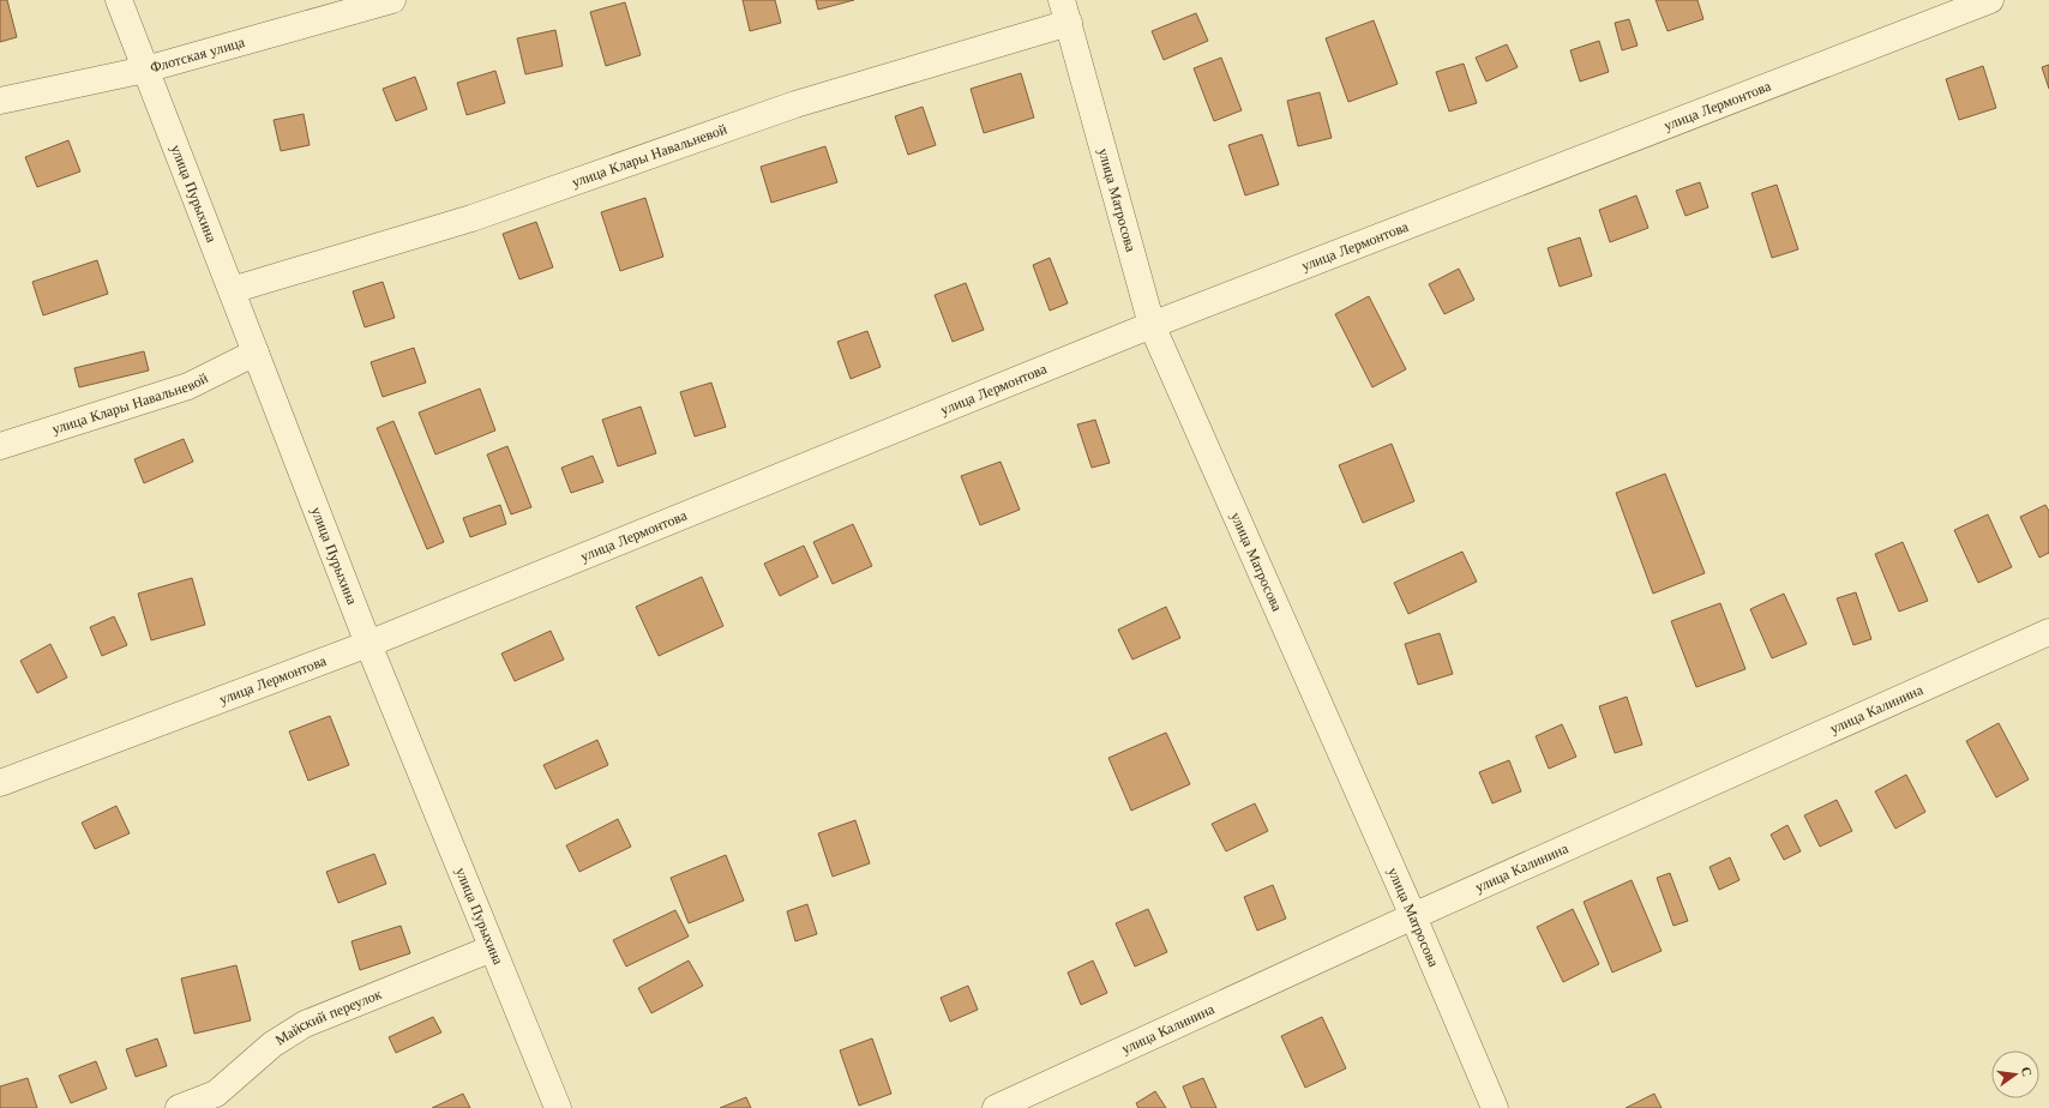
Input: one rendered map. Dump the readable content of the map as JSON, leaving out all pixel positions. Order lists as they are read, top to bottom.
{
  "streets": {
    "street": [
      "Флотская улица",
      "улица Лермонтова",
      "улица Клары Навальневой",
      "улица Пурыхина",
      "улица Матросова",
      "улица Калинина",
      "Майский переулок"
    ]
  },
  "crossings": [
    ["Флотская улица", "улица Пурыхина"],
    ["улица Лермонтова", "улица Пурыхина"],
    ["улица Лермонтова", "улица Матросова"],
    ["улица Клары Навальневой", "улица Пурыхина"],
    ["улица Клары Навальневой", "улица Матросова"],
    ["улица Пурыхина", "Майский переулок"],
    ["улица Матросова", "улица Калинина"]
  ],
  "north": "right"
}
